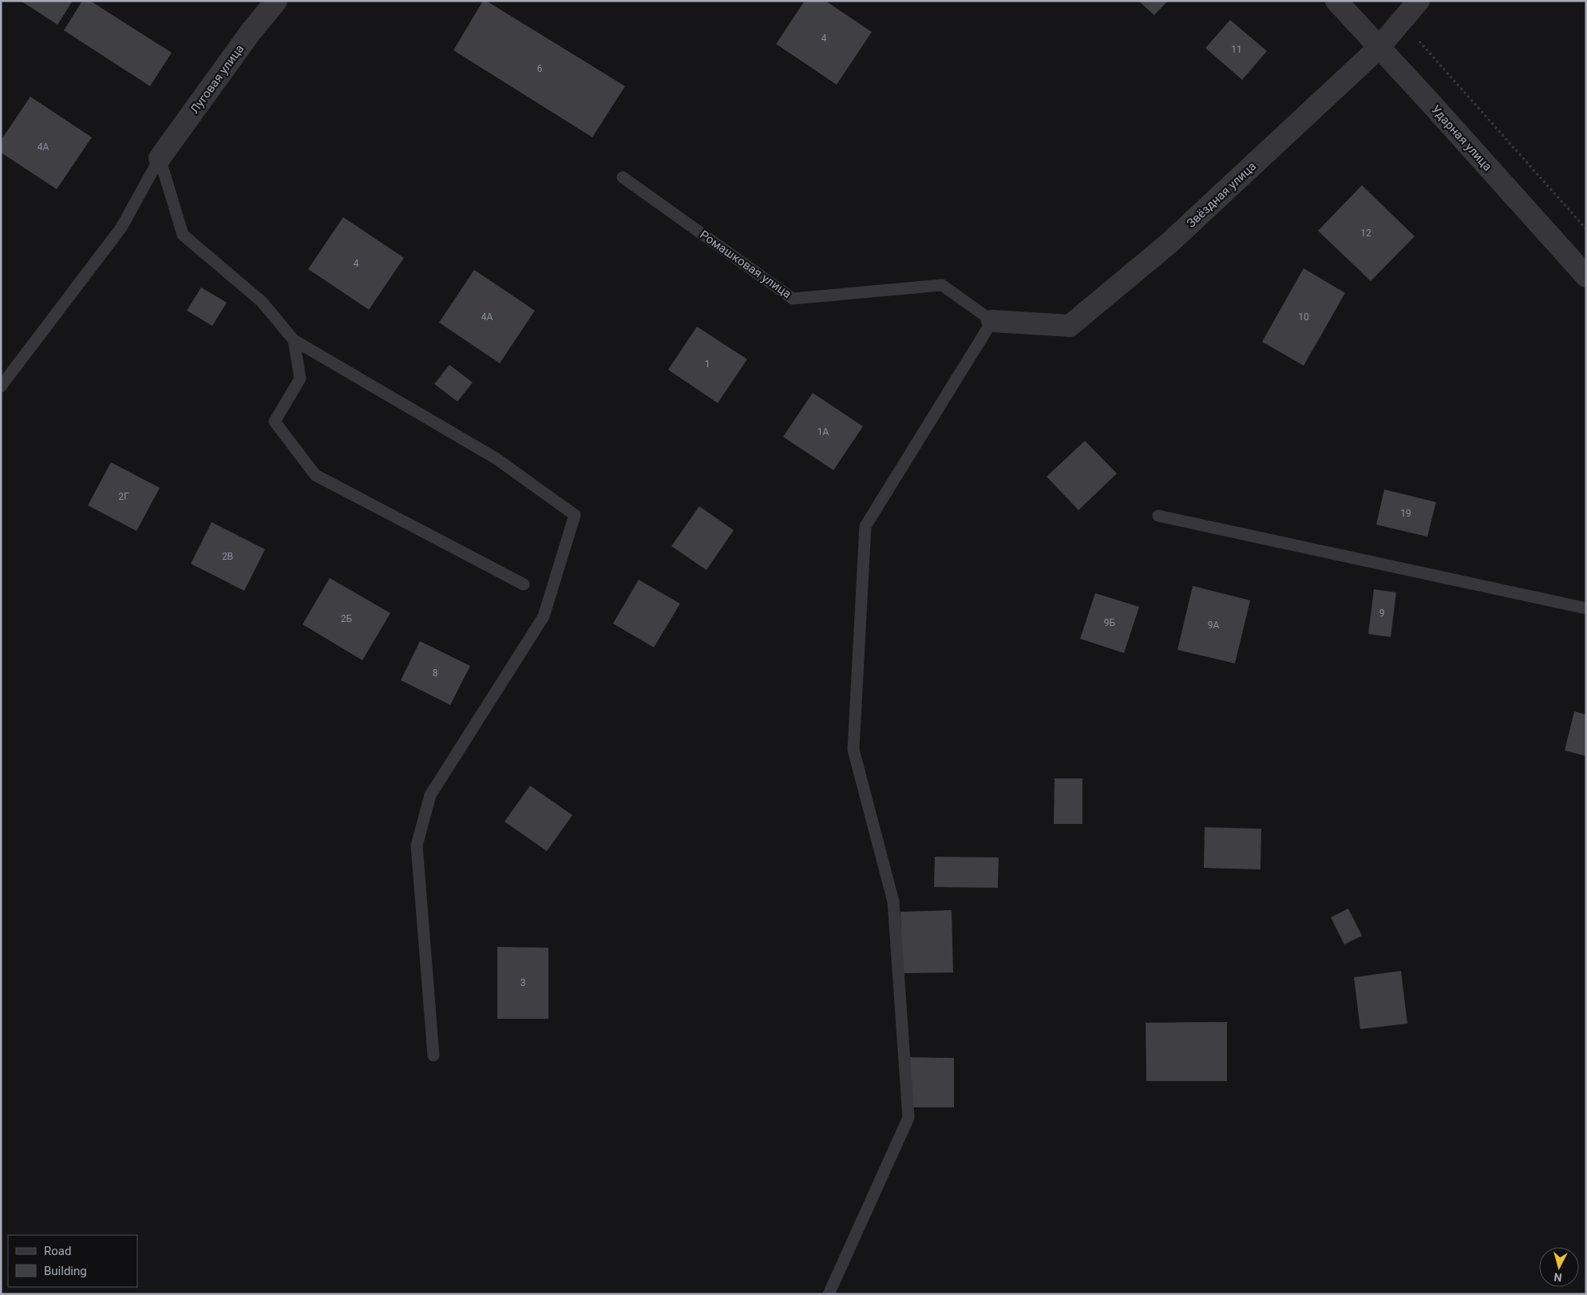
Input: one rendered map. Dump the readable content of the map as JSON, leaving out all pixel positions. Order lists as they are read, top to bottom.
{
  "streets": {
    "street": ["Луговая улица", "Ударная улица", "Звёздная улица"],
    "lane": ["Ромашковая улица"]
  },
  "crossings": [
    ["Ударная улица", "Звёздная улица"],
    ["Звёздная улица", "Ромашковая улица"]
  ],
  "house_numbers": [
    "4",
    "11",
    "6",
    "4А",
    "12",
    "4",
    "4А",
    "10",
    "1",
    "1А",
    "2Г",
    "19",
    "2В",
    "9",
    "2Б",
    "9Б",
    "9А",
    "8",
    "3"
  ],
  "legend": ["Road", "Building"],
  "north": "bottom"
}
